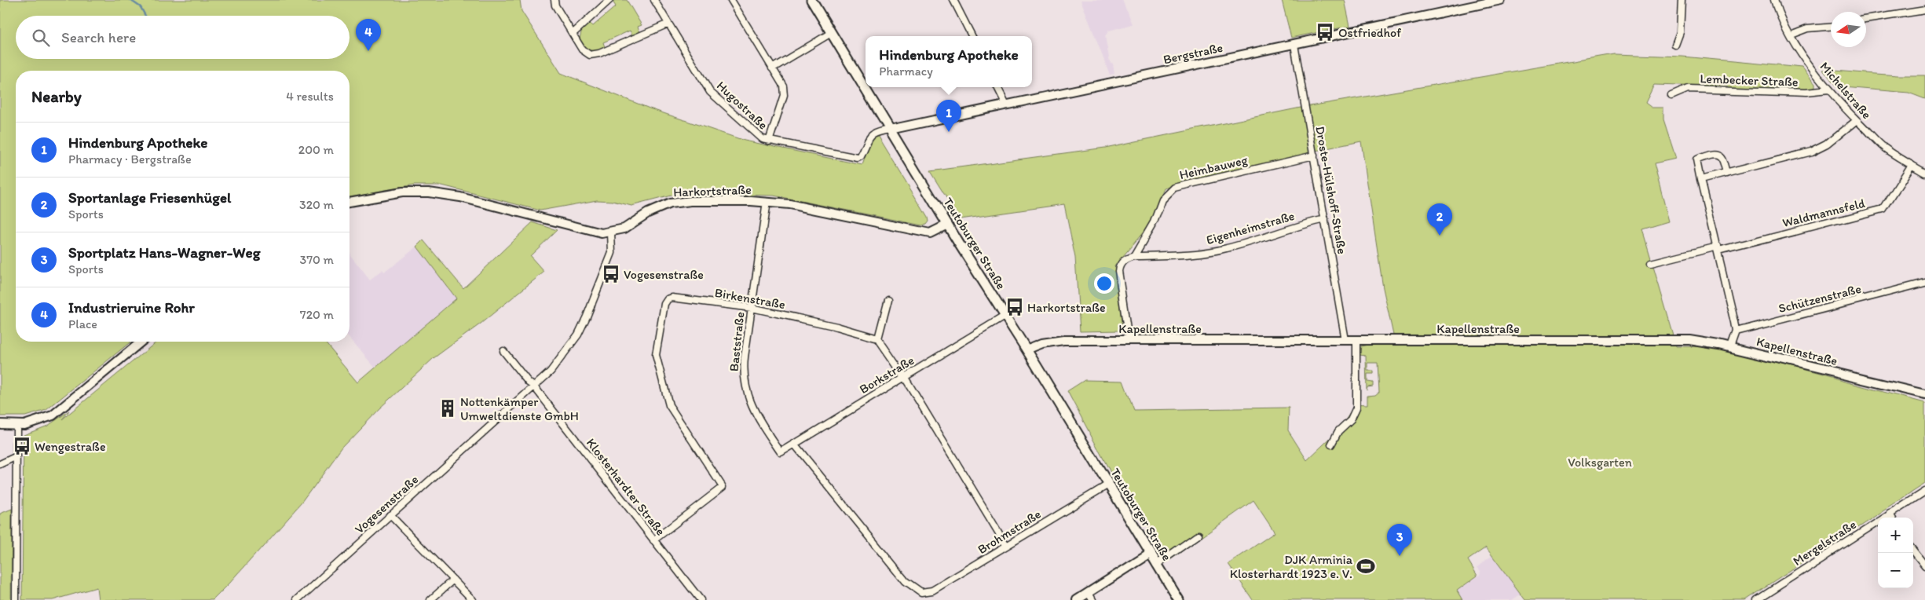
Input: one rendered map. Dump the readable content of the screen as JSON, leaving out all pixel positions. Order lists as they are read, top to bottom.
{
  "streets": {
    "main road": ["Teutoburger Straße"],
    "street": [
      "Bergstraße",
      "Lembecker Straße",
      "Michelstraße",
      "Hugostraße",
      "Heimbauweg",
      "Droste-Hülshoff-Straße",
      "Harkortstraße",
      "Waldmannsfeld",
      "Eigenheimstraße",
      "Birkenstraße",
      "Schützenstraße",
      "Kapellenstraße",
      "Baststraße",
      "Borkstraße",
      "Klosterhardter Straße",
      "Vogesenstraße",
      "Brohmstraße",
      "Mergelstraße"
    ]
  },
  "crossings": [
    ["Bergstraße", "Hugostraße"],
    ["Bergstraße", "Droste-Hülshoff-Straße"],
    ["Bergstraße", "Teutoburger Straße"],
    ["Lembecker Straße", "Michelstraße"],
    ["Michelstraße", "Waldmannsfeld"],
    ["Hugostraße", "Teutoburger Straße"],
    ["Heimbauweg", "Droste-Hülshoff-Straße"],
    ["Heimbauweg", "Eigenheimstraße"],
    ["Droste-Hülshoff-Straße", "Eigenheimstraße"],
    ["Droste-Hülshoff-Straße", "Kapellenstraße"],
    ["Harkortstraße", "Teutoburger Straße"],
    ["Harkortstraße", "Baststraße"],
    ["Harkortstraße", "Vogesenstraße"],
    ["Teutoburger Straße", "Kapellenstraße"],
    ["Teutoburger Straße", "Borkstraße"],
    ["Teutoburger Straße", "Brohmstraße"],
    ["Birkenstraße", "Baststraße"],
    ["Birkenstraße", "Klosterhardter Straße"],
    ["Baststraße", "Borkstraße"],
    ["Borkstraße", "Brohmstraße"],
    ["Klosterhardter Straße", "Vogesenstraße"]
  ],
  "parks": ["Volksgarten"],
  "places": {
    "bus stop": [
      "Ostfriedhof",
      "Vogesenstraße",
      "Harkortstraße",
      "Wengestraße"
    ],
    "building": ["Nottenkämper Umweltdienste GmbH"],
    "sports": ["DJK Arminia Klosterhardt 1923 e. V."]
  },
  "north": "left",
  "page": {
    "search": "Search here",
    "pins": [
      "4",
      "1",
      "2",
      "3"
    ],
    "popup": ["Hindenburg Apotheke", "Pharmacy"],
    "heading": ["Nearby", "4 results"],
    "list": [
      {
        "mark": "1",
        "name": "Hindenburg Apotheke",
        "note": "Pharmacy · Bergstraße",
        "value": "200 m"
      },
      {
        "mark": "2",
        "name": "Sportanlage Friesenhügel",
        "note": "Sports",
        "value": "320 m"
      },
      {
        "mark": "3",
        "name": "Sportplatz Hans-Wagner-Weg",
        "note": "Sports",
        "value": "370 m"
      },
      {
        "mark": "4",
        "name": "Industrieruine Rohr",
        "note": "Place",
        "value": "720 m"
      }
    ],
    "map_buttons": ["+", "−"]
  }
}
